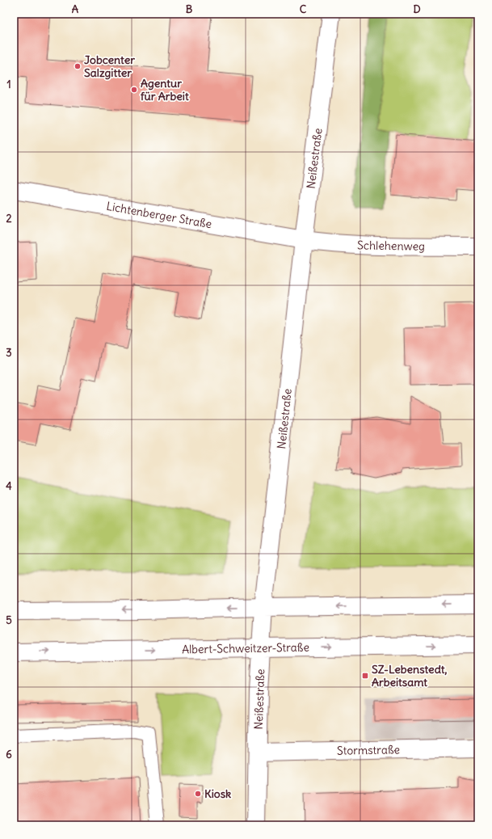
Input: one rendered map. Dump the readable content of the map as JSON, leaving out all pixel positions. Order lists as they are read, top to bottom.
{
  "streets": {
    "street": [
      "Neißestraße",
      "Lichtenberger Straße",
      "Schlehenweg",
      "Albert-Schweitzer-Straße",
      "Stormstraße"
    ]
  },
  "crossings": [
    ["Neißestraße", "Lichtenberger Straße"],
    ["Neißestraße", "Schlehenweg"],
    ["Neißestraße", "Albert-Schweitzer-Straße"],
    ["Neißestraße", "Stormstraße"],
    ["Lichtenberger Straße", "Schlehenweg"]
  ],
  "places": {
    "other": ["Jobcenter Salzgitter", "Agentur für Arbeit", "Kiosk"],
    "transit": ["SZ-Lebenstedt, Arbeitsamt"]
  },
  "grid": {
    "columns": [
      "A",
      "B",
      "C",
      "D"
    ],
    "rows": [
      "1",
      "2",
      "3",
      "4",
      "5",
      "6"
    ]
  }
}
